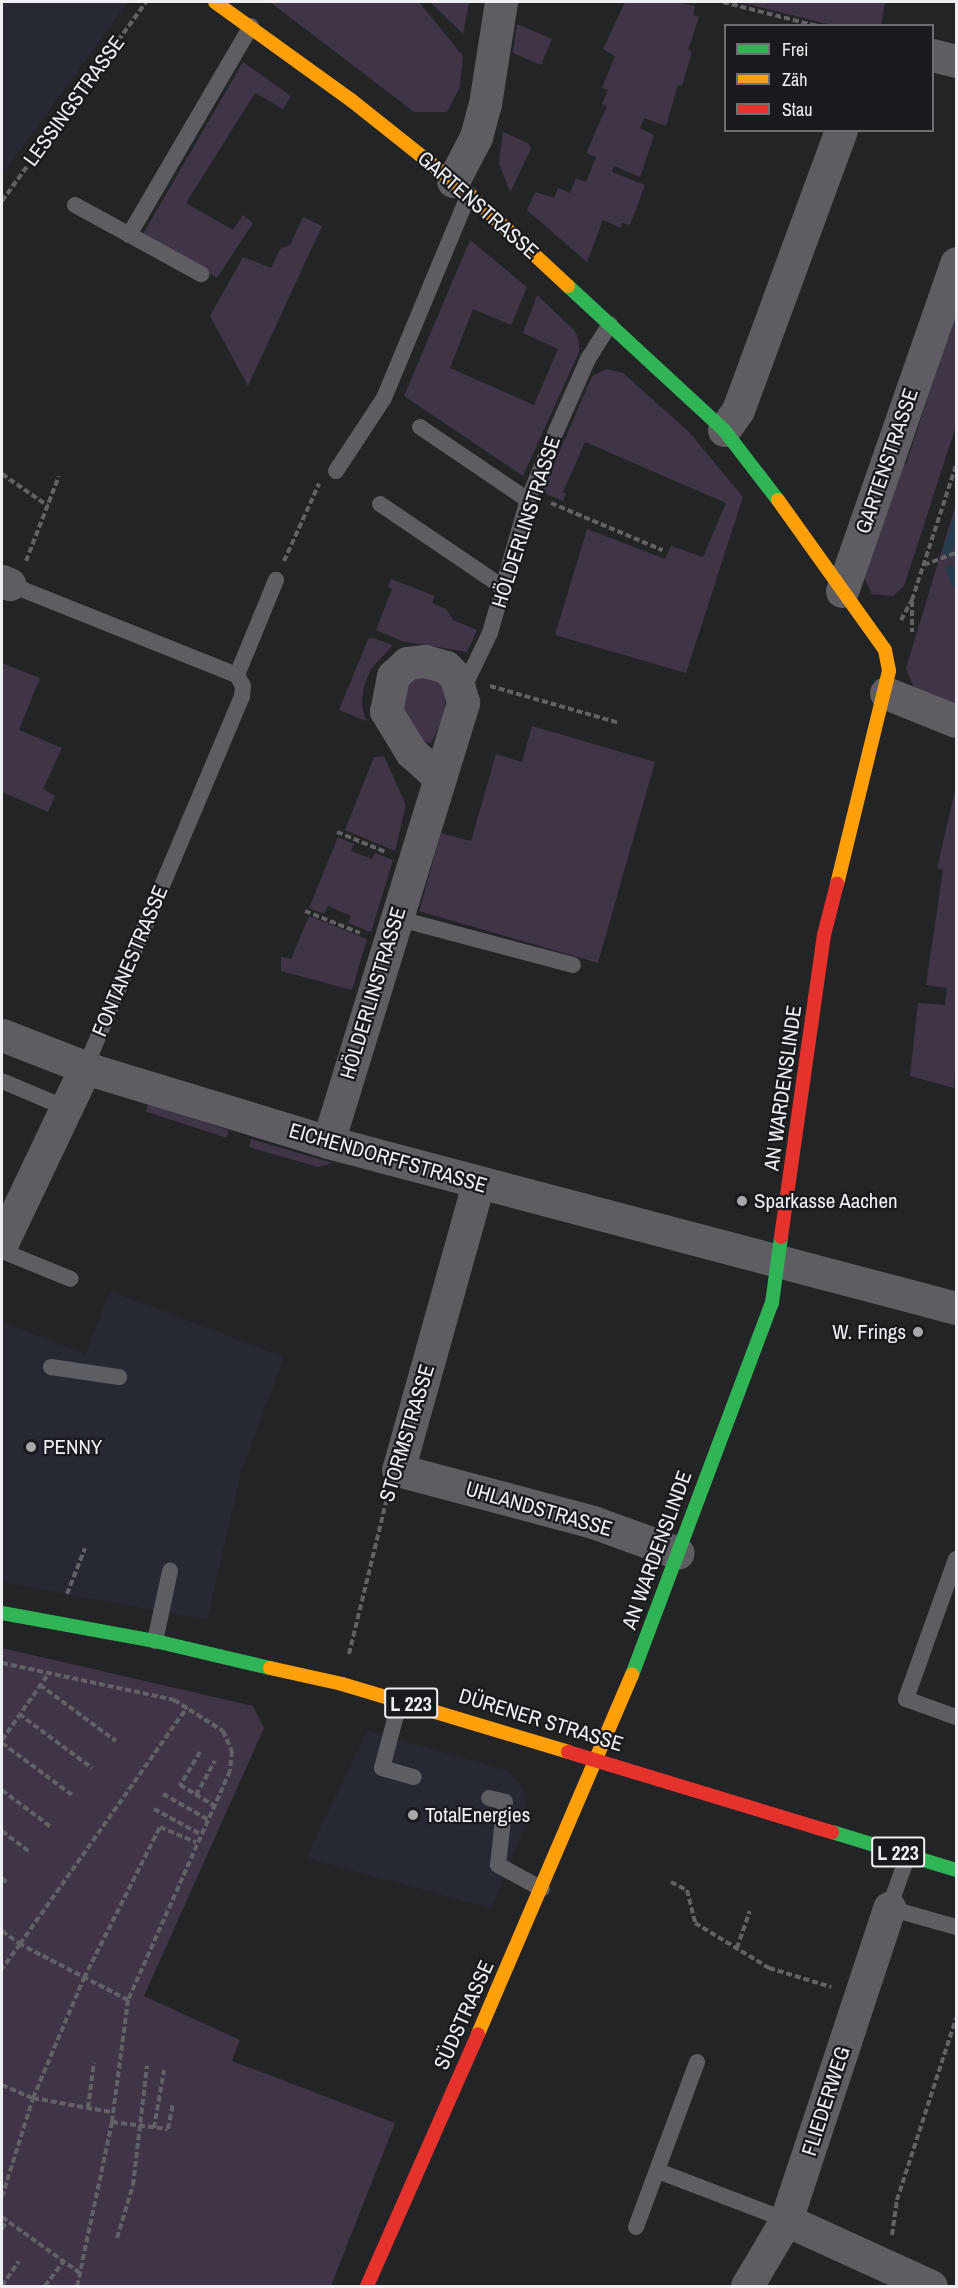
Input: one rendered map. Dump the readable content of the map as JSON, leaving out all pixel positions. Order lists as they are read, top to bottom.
{
  "streets": {
    "street": [
      "GARTENSTRASSE",
      "HÖLDERLINSTRASSE",
      "FONTANESTRASSE",
      "AN WARDENSLINDE",
      "EICHENDORFFSTRASSE",
      "STORMSTRASSE",
      "UHLANDSTRASSE",
      "L 223",
      "DÜRENER STRASSE",
      "SÜDSTRASSE",
      "FLIEDERWEG"
    ],
    "path": ["LESSINGSTRASSE"]
  },
  "crossings": [
    ["GARTENSTRASSE", "HÖLDERLINSTRASSE"],
    ["GARTENSTRASSE", "AN WARDENSLINDE"],
    ["HÖLDERLINSTRASSE", "EICHENDORFFSTRASSE"],
    ["FONTANESTRASSE", "EICHENDORFFSTRASSE"],
    ["AN WARDENSLINDE", "EICHENDORFFSTRASSE"],
    ["AN WARDENSLINDE", "UHLANDSTRASSE"],
    ["AN WARDENSLINDE", "DÜRENER STRASSE"],
    ["AN WARDENSLINDE", "SÜDSTRASSE"],
    ["EICHENDORFFSTRASSE", "STORMSTRASSE"],
    ["STORMSTRASSE", "UHLANDSTRASSE"],
    ["STORMSTRASSE", "DÜRENER STRASSE"],
    ["DÜRENER STRASSE", "SÜDSTRASSE"]
  ],
  "places": [
    "Sparkasse Aachen",
    "W. Frings",
    "PENNY",
    "TotalEnergies"
  ],
  "legend": ["Frei", "Zäh", "Stau"]
}
